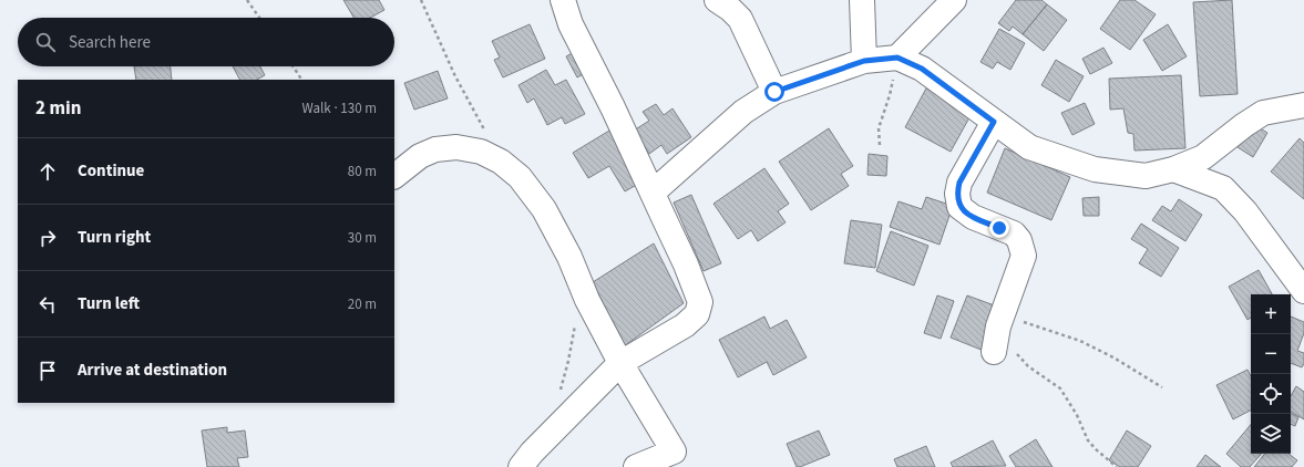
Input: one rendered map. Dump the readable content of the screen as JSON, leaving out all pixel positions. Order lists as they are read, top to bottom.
{
  "page": {
    "search": "Search here",
    "heading": ["2 min", "Walk · 130 m"],
    "list": [
      ["Continue", "80 m"],
      ["Turn right", "30 m"],
      ["Turn left", "20 m"],
      "Arrive at destination"
    ],
    "map_buttons": ["+", "−"]
  }
}
